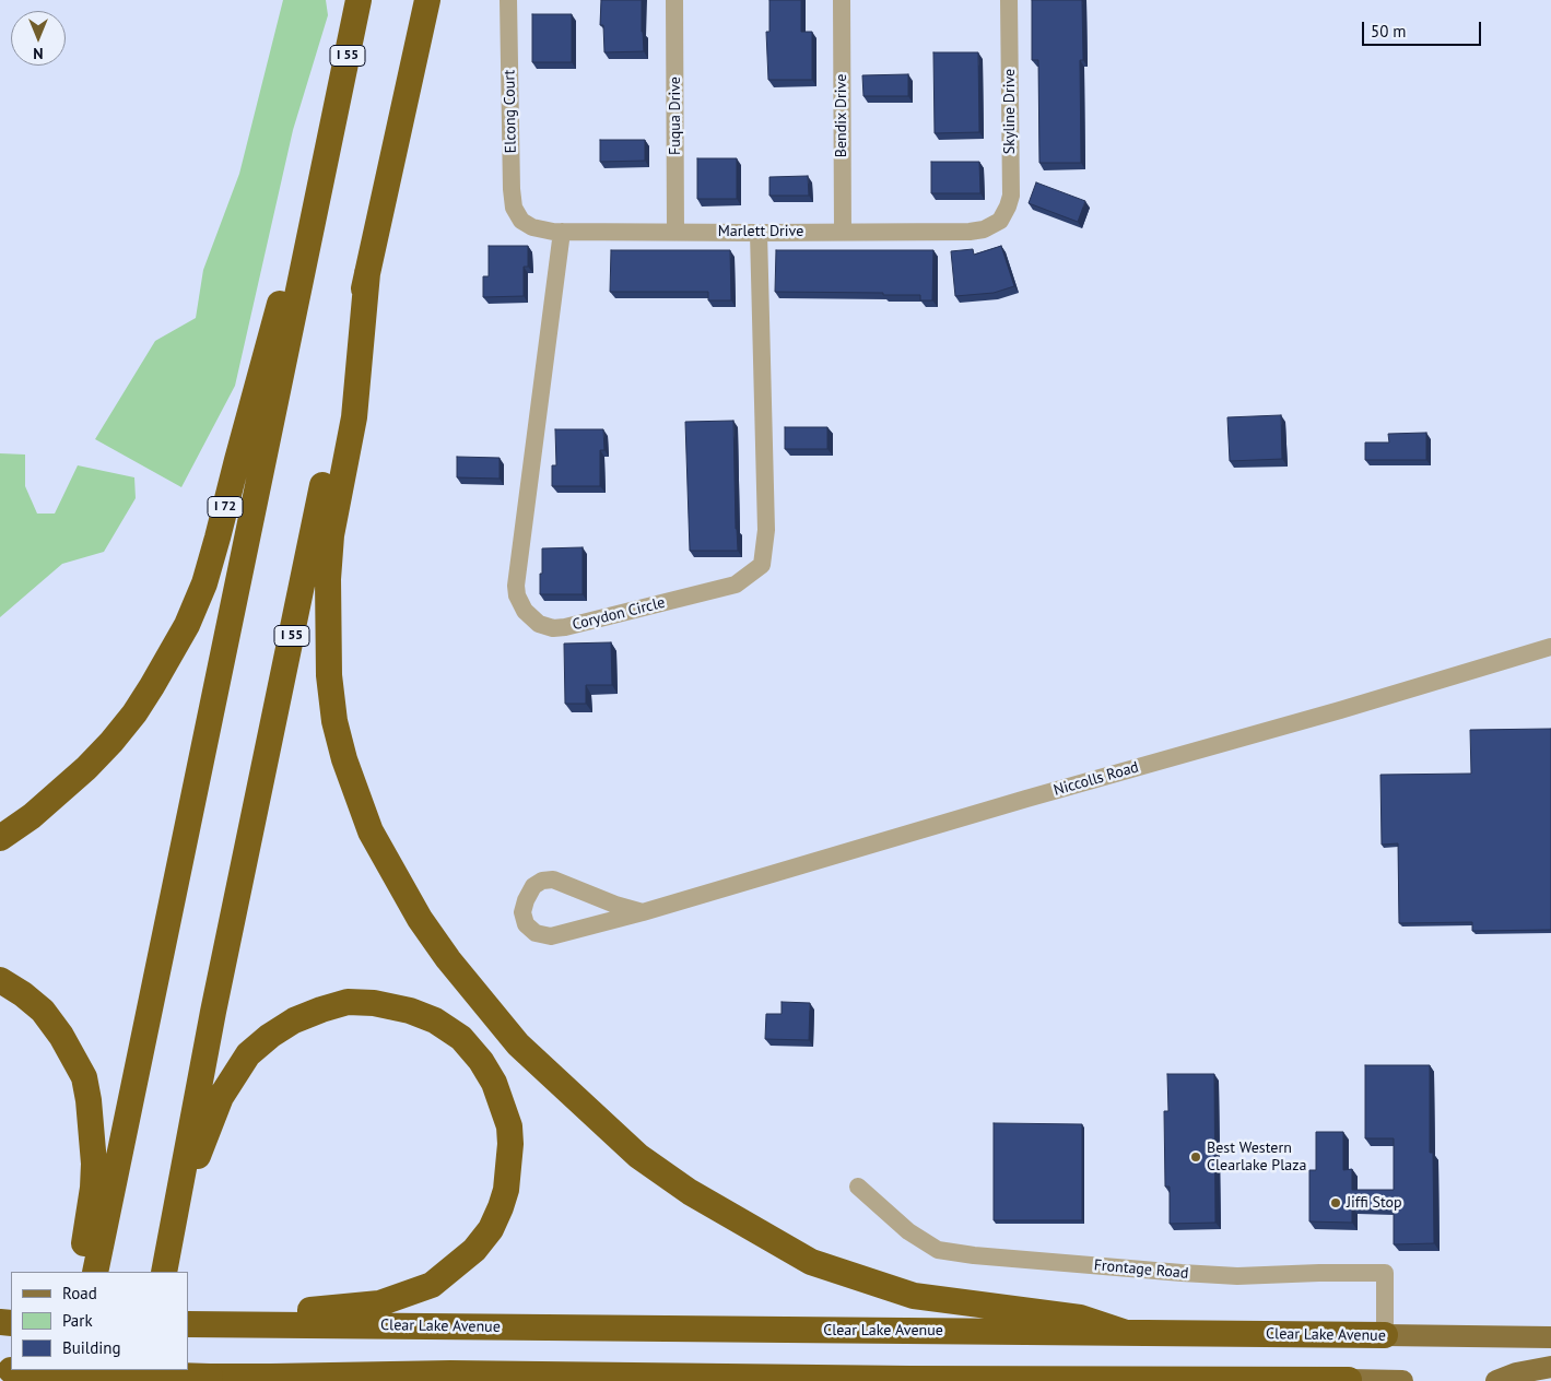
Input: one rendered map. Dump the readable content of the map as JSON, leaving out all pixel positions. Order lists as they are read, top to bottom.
{
  "streets": {
    "highway": ["I 55", "I 72", "Clear Lake Avenue"],
    "street": [
      "Elcong Court",
      "Skyline Drive",
      "Fuqua Drive",
      "Bendix Drive",
      "Marlett Drive",
      "Corydon Circle",
      "Niccolls Road",
      "Frontage Road"
    ]
  },
  "crossings": [
    ["I 55", "I 72"],
    ["Elcong Court", "Marlett Drive"],
    ["Skyline Drive", "Marlett Drive"],
    ["Fuqua Drive", "Marlett Drive"],
    ["Bendix Drive", "Marlett Drive"],
    ["Marlett Drive", "Corydon Circle"],
    ["Frontage Road", "Clear Lake Avenue"]
  ],
  "places": ["Best Western Clearlake Plaza", "Jiffi Stop"],
  "legend": ["Road", "Park", "Building"],
  "scale_bar": "50 m",
  "north": "bottom"
}
